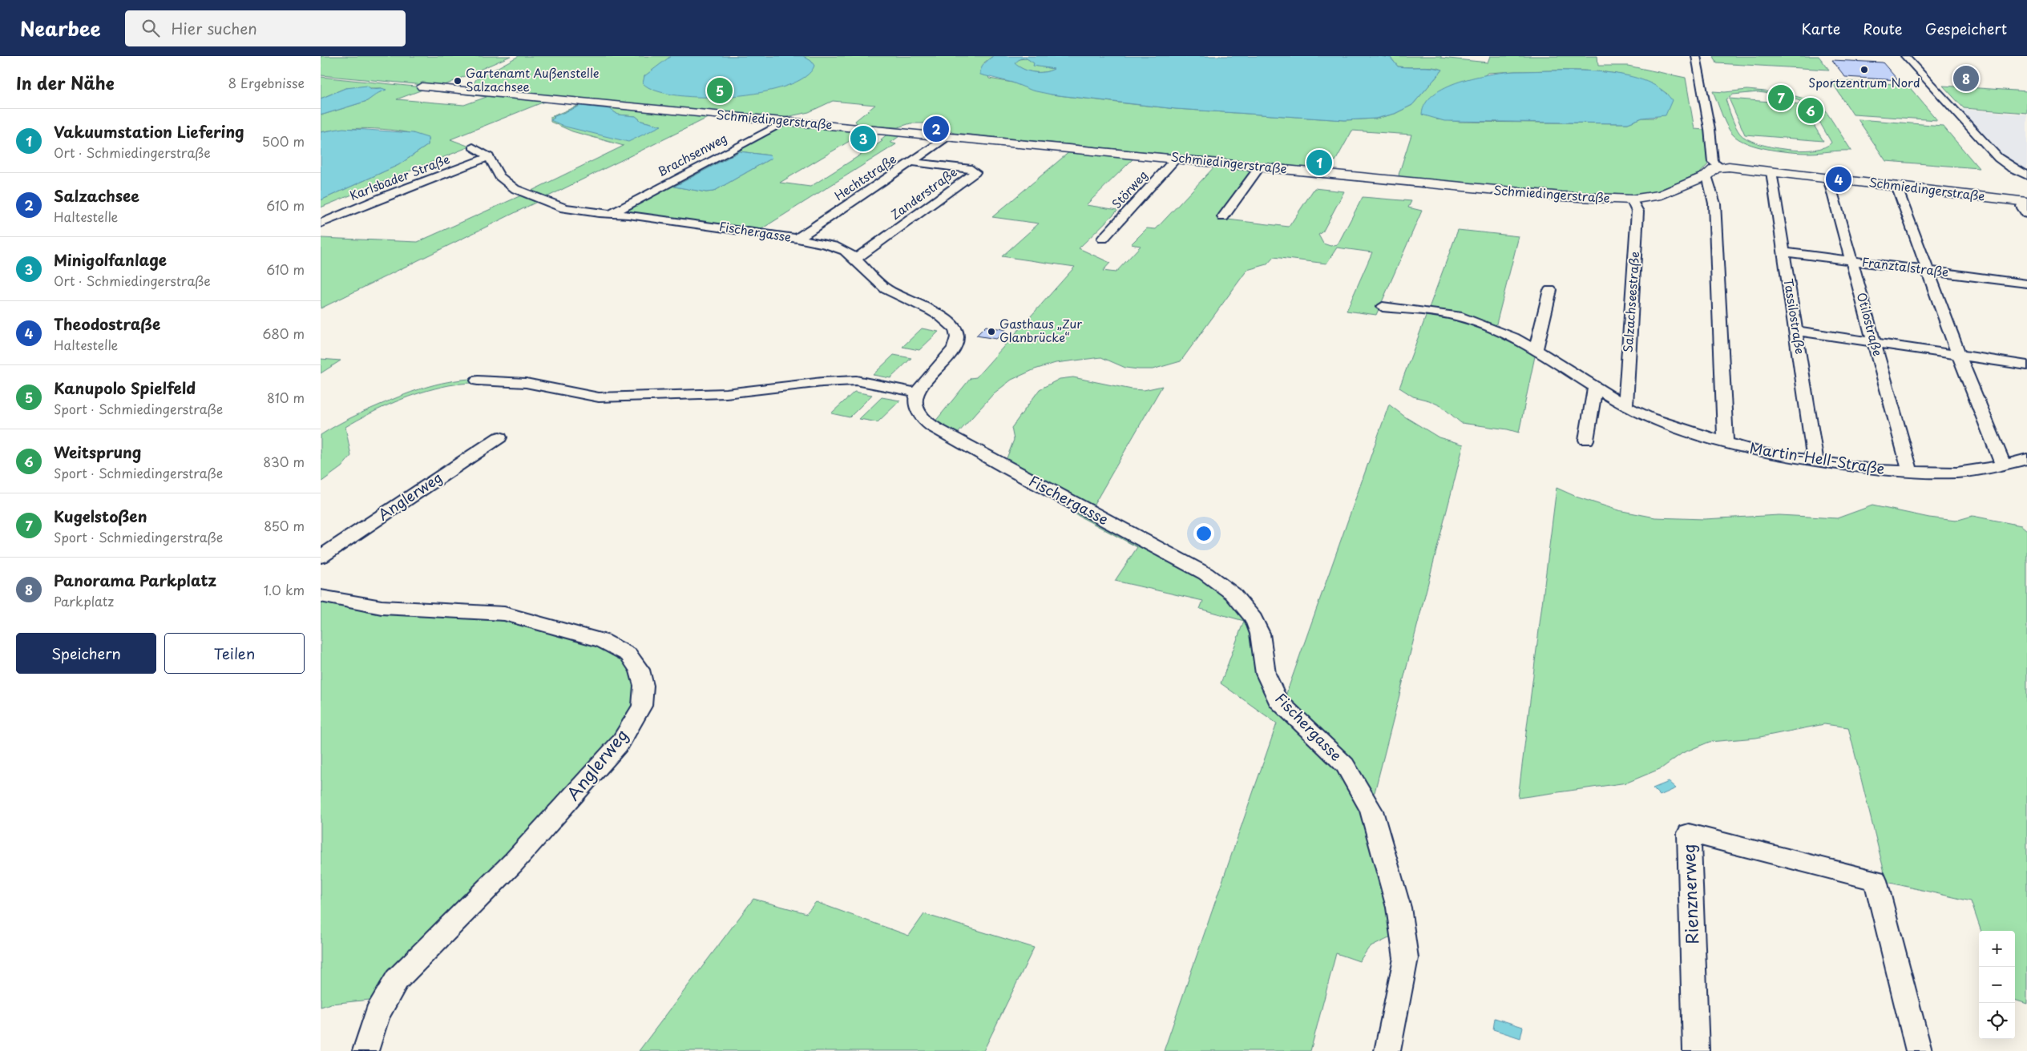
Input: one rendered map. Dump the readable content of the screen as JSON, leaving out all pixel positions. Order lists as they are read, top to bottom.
{
  "streets": {
    "street": [
      "Schmiedingerstraße",
      "Brachsenweg",
      "Karlsbader Straße",
      "Hechtstraße",
      "Störweg",
      "Zanderstraße",
      "Fischergasse",
      "Franztalstraße",
      "Salzachseestraße",
      "Tassilostraße",
      "Otilostraße",
      "Martin-Hell-Straße",
      "Anglerweg",
      "Rienznerweg"
    ]
  },
  "crossings": [
    ["Schmiedingerstraße", "Brachsenweg"],
    ["Schmiedingerstraße", "Hechtstraße"],
    ["Schmiedingerstraße", "Störweg"],
    ["Schmiedingerstraße", "Salzachseestraße"],
    ["Schmiedingerstraße", "Tassilostraße"],
    ["Schmiedingerstraße", "Otilostraße"],
    ["Brachsenweg", "Fischergasse"],
    ["Karlsbader Straße", "Fischergasse"],
    ["Hechtstraße", "Zanderstraße"],
    ["Hechtstraße", "Fischergasse"],
    ["Zanderstraße", "Fischergasse"],
    ["Franztalstraße", "Tassilostraße"],
    ["Franztalstraße", "Otilostraße"],
    ["Salzachseestraße", "Martin-Hell-Straße"],
    ["Tassilostraße", "Martin-Hell-Straße"],
    ["Otilostraße", "Martin-Hell-Straße"]
  ],
  "places": ["Sportzentrum Nord", "Gartenamt Außenstelle Salzachsee", "Gasthaus „Zur Glanbrücke“"],
  "page": {
    "header": "Nearbee",
    "search": "Hier suchen",
    "nav": ["Karte", "Route", "Gespeichert"],
    "heading": ["In der Nähe", "8 Ergebnisse"],
    "pins": [
      "8",
      "5",
      "7",
      "6",
      "2",
      "3",
      "1",
      "4"
    ],
    "list": [
      {
        "mark": "1",
        "name": "Vakuumstation Liefering",
        "note": "Ort · Schmiedingerstraße",
        "value": "500 m"
      },
      {
        "mark": "2",
        "name": "Salzachsee",
        "note": "Haltestelle",
        "value": "610 m"
      },
      {
        "mark": "3",
        "name": "Minigolfanlage",
        "note": "Ort · Schmiedingerstraße",
        "value": "610 m"
      },
      {
        "mark": "4",
        "name": "Theodostraße",
        "note": "Haltestelle",
        "value": "680 m"
      },
      {
        "mark": "5",
        "name": "Kanupolo Spielfeld",
        "note": "Sport · Schmiedingerstraße",
        "value": "810 m"
      },
      {
        "mark": "6",
        "name": "Weitsprung",
        "note": "Sport · Schmiedingerstraße",
        "value": "830 m"
      },
      {
        "mark": "7",
        "name": "Kugelstoßen",
        "note": "Sport · Schmiedingerstraße",
        "value": "850 m"
      },
      {
        "mark": "8",
        "name": "Panorama Parkplatz",
        "note": "Parkplatz",
        "value": "1.0 km"
      }
    ],
    "buttons": ["Speichern", "Teilen"],
    "map_buttons": ["+", "−"]
  }
}
